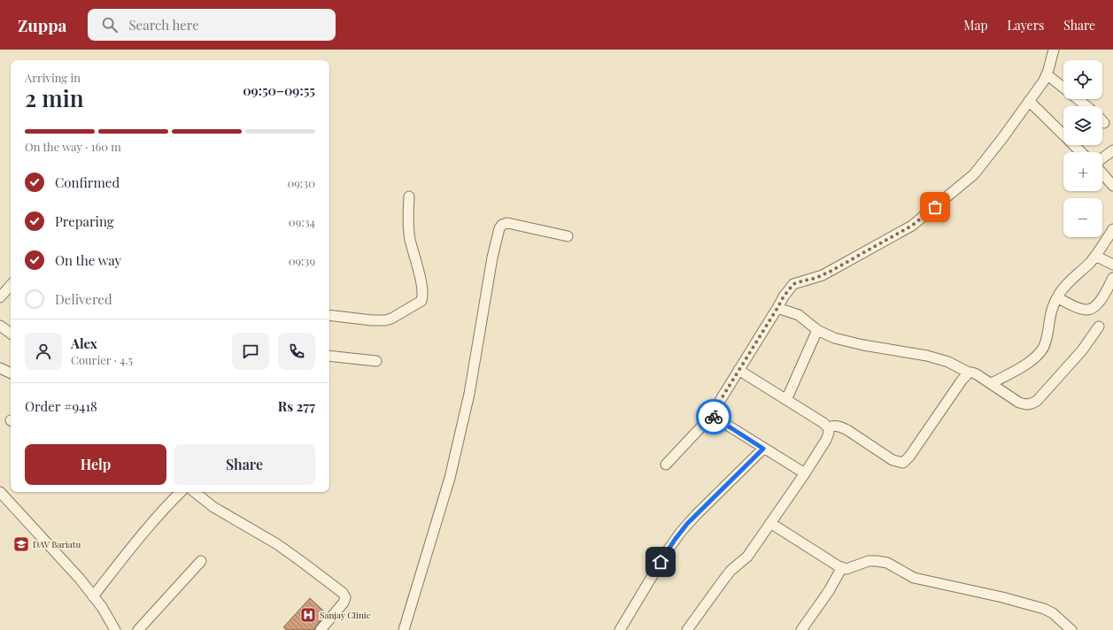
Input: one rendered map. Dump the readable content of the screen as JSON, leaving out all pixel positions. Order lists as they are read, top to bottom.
{
  "places": {
    "school or university": ["DAV Bariatu"],
    "hospital": ["Sanjay Clinic"]
  },
  "page": {
    "header": "Zuppa",
    "search": "Search here",
    "nav": ["Map", "Layers", "Share"],
    "map_buttons": ["+", "−"],
    "heading": ["2 min", "Arriving in", "09:50–09:55"],
    "panel": [
      "Alex",
      "Courier · 4.5",
      "Order #9418",
      "Rs 277"
    ],
    "bar": "On the way · 160 m",
    "list": [
      ["Confirmed", "09:30"],
      ["Preparing", "09:34"],
      ["On the way", "09:39"],
      "Delivered"
    ],
    "buttons": ["Help", "Share"]
  }
}
